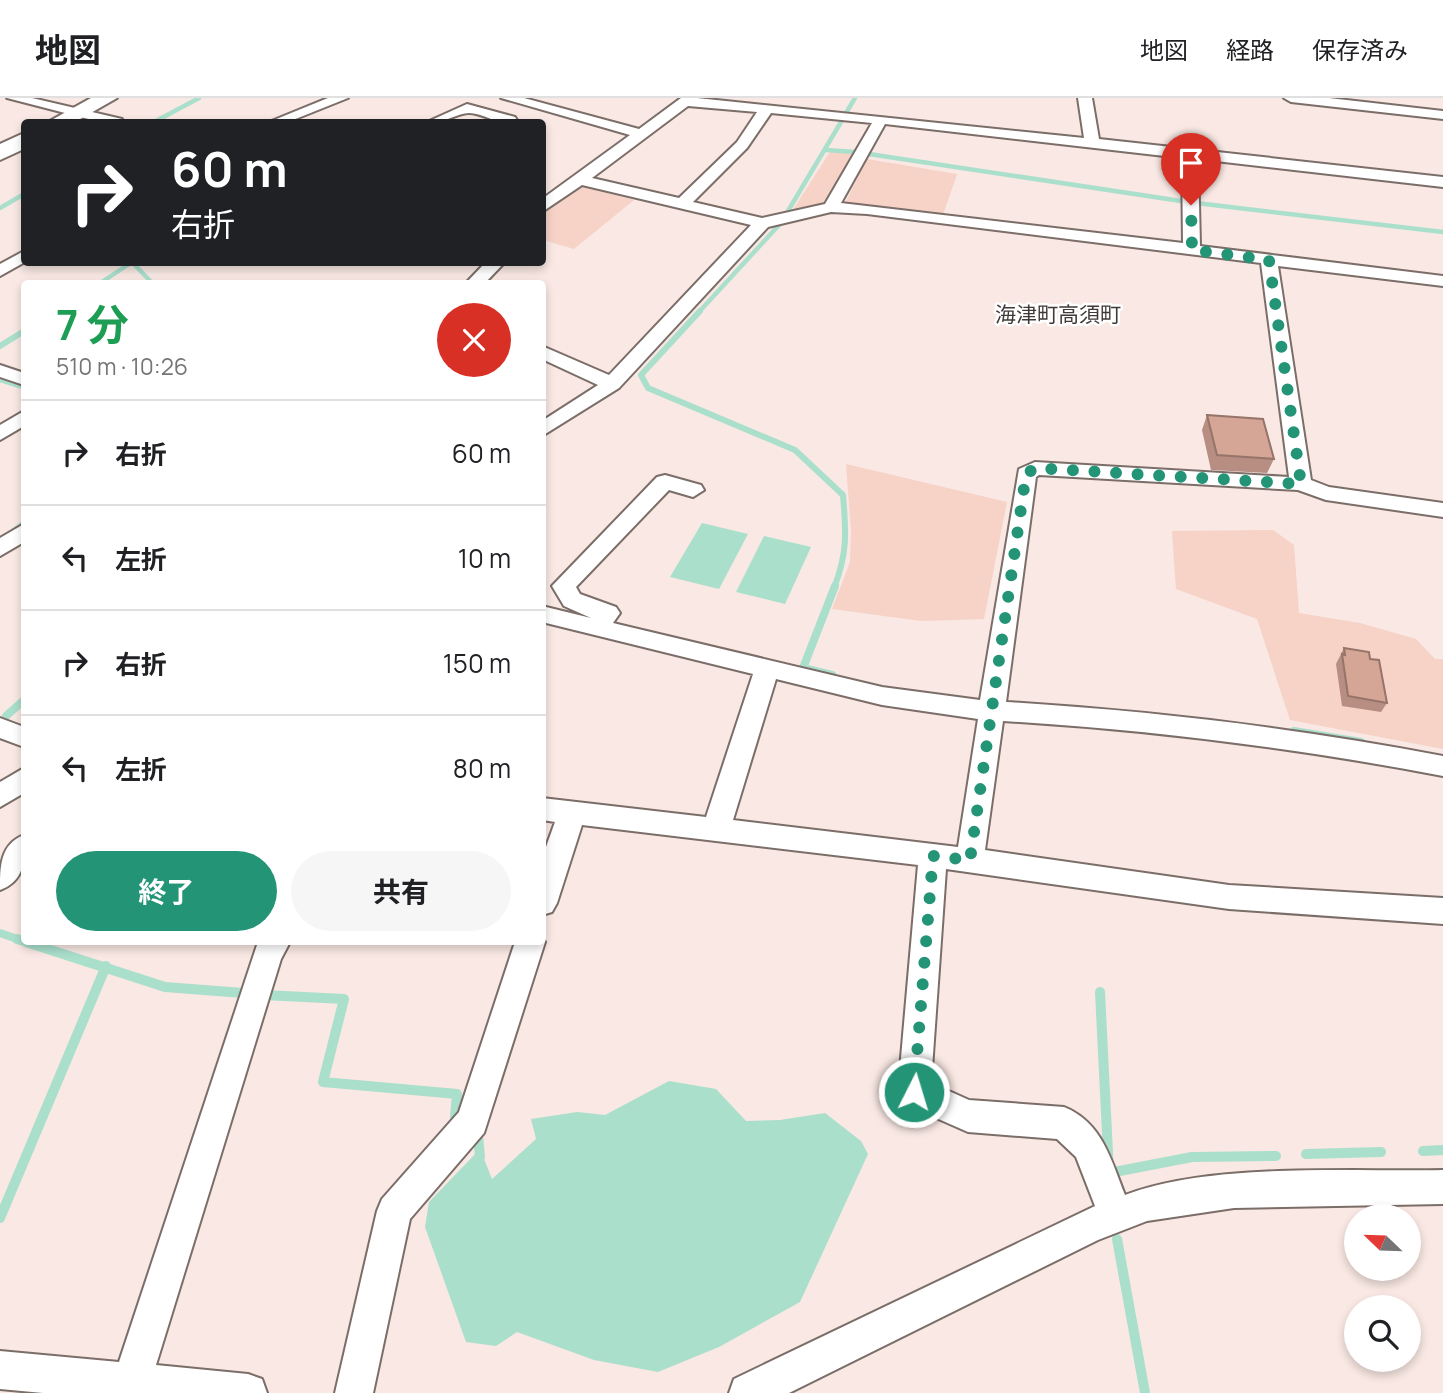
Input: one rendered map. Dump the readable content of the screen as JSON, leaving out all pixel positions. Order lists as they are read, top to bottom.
{
  "districts": ["海津町高須町"],
  "north": "top left",
  "page": {
    "header": "地図",
    "nav": ["地図", "経路", "保存済み"],
    "turn": ["60 m", "右折"],
    "heading": ["7 分", "510 m · 10:26"],
    "list": [
      {
        "name": "右折",
        "value": "60 m"
      },
      {
        "name": "左折",
        "value": "10 m"
      },
      {
        "name": "右折",
        "value": "150 m"
      },
      {
        "name": "左折",
        "value": "80 m"
      }
    ],
    "buttons": ["終了", "共有"]
  }
}
